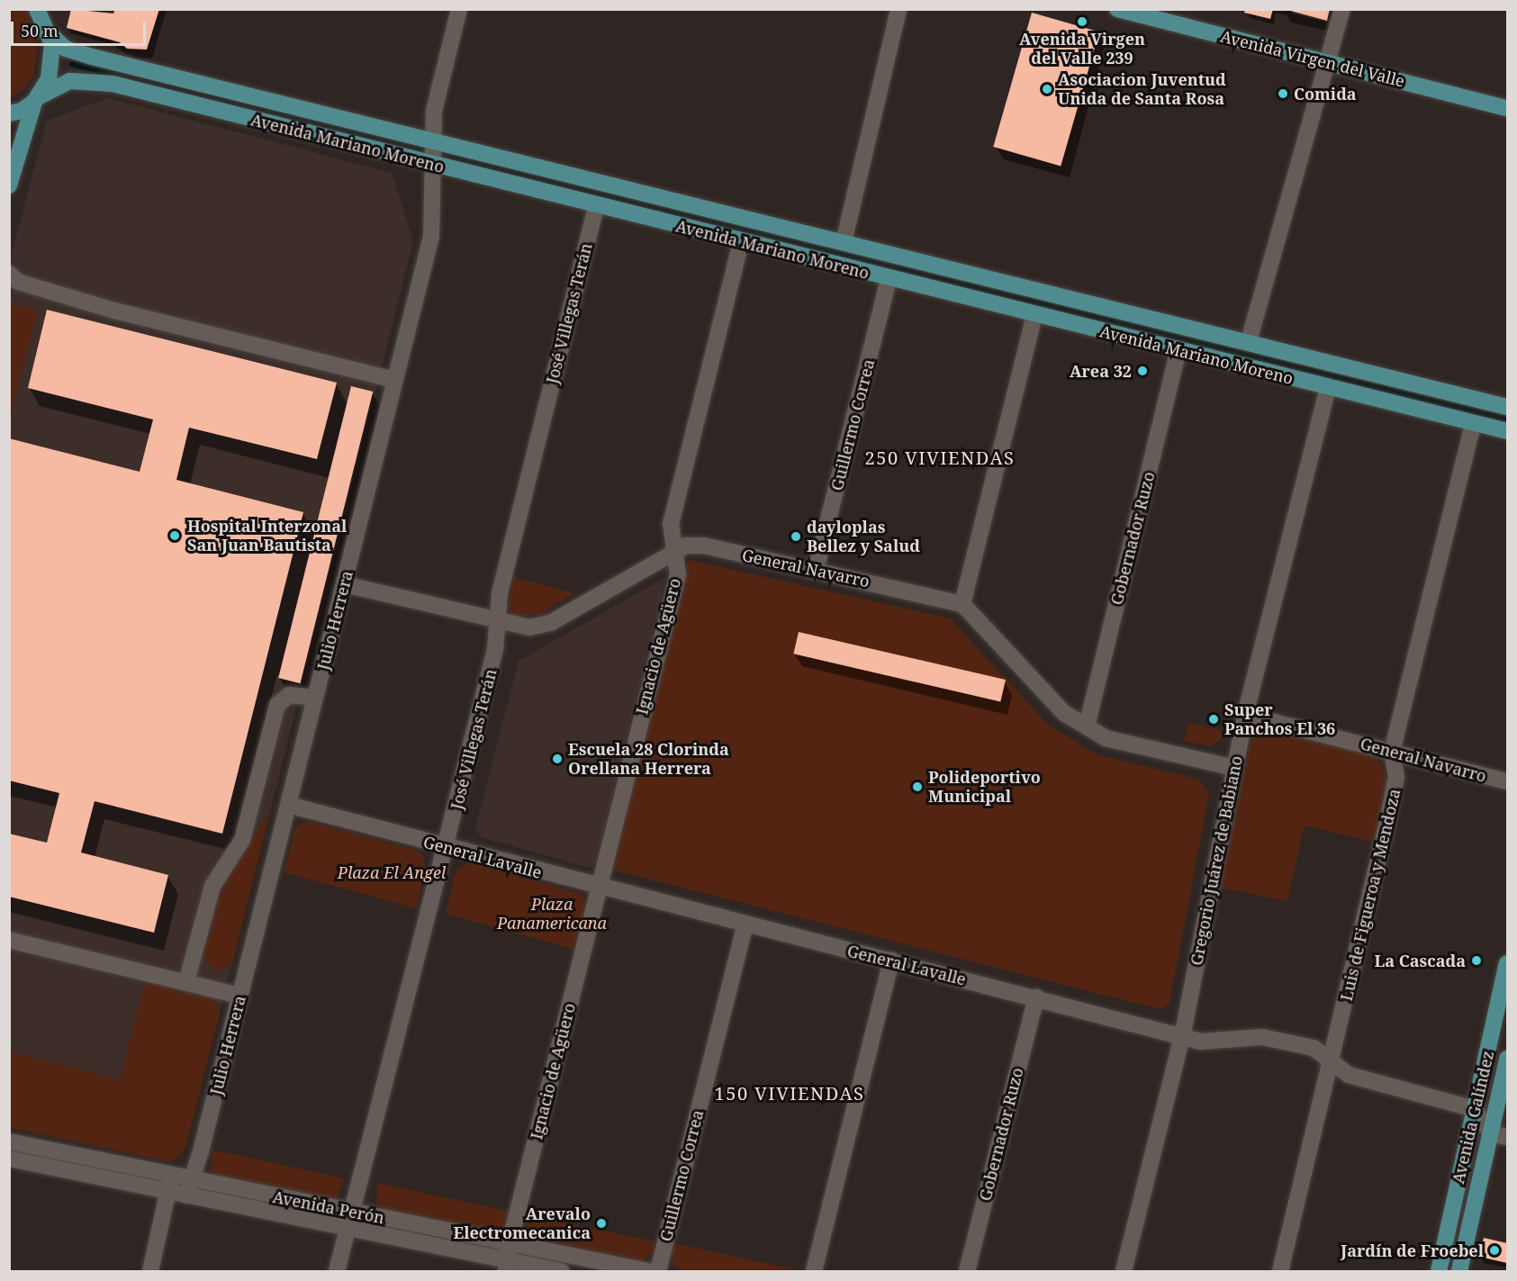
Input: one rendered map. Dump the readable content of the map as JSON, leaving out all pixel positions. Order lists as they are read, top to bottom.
{
  "streets": {
    "main road": ["Avenida Virgen del Valle", "Avenida Mariano Moreno", "Avenida Galíndez"],
    "street": [
      "José Villegas Terán",
      "Guillermo Correa",
      "Gobernador Ruzo",
      "General Navarro",
      "Julio Herrera",
      "Ignacio de Agüero",
      "General Lavalle",
      "Gregorio Juárez de Babiano",
      "Luis de Figueroa y Mendoza",
      "Avenida Perón"
    ]
  },
  "crossings": [
    ["Avenida Mariano Moreno", "José Villegas Terán"],
    ["Avenida Mariano Moreno", "Guillermo Correa"],
    ["Avenida Mariano Moreno", "Gobernador Ruzo"],
    ["Avenida Mariano Moreno", "Julio Herrera"],
    ["Avenida Mariano Moreno", "Ignacio de Agüero"],
    ["Avenida Mariano Moreno", "Gregorio Juárez de Babiano"],
    ["Avenida Mariano Moreno", "Luis de Figueroa y Mendoza"],
    ["José Villegas Terán", "General Navarro"],
    ["José Villegas Terán", "General Lavalle"],
    ["José Villegas Terán", "Avenida Perón"],
    ["Guillermo Correa", "General Navarro"],
    ["Guillermo Correa", "General Lavalle"],
    ["Gobernador Ruzo", "General Lavalle"],
    ["General Navarro", "Julio Herrera"],
    ["General Navarro", "Ignacio de Agüero"],
    ["General Navarro", "Gregorio Juárez de Babiano"],
    ["General Navarro", "Luis de Figueroa y Mendoza"],
    ["Julio Herrera", "General Lavalle"],
    ["Julio Herrera", "Avenida Perón"],
    ["Ignacio de Agüero", "General Lavalle"],
    ["Ignacio de Agüero", "Avenida Perón"],
    ["General Lavalle", "Gregorio Juárez de Babiano"],
    ["General Lavalle", "Luis de Figueroa y Mendoza"],
    ["General Lavalle", "Avenida Galíndez"]
  ],
  "districts": ["250 VIVIENDAS", "150 VIVIENDAS"],
  "parks": ["Plaza El Angel", "Plaza Panamericana"],
  "places": [
    "Avenida Virgen del Valle 239",
    "Asociacion Juventud Unida de Santa Rosa",
    "Comida",
    "Area 32",
    "Hospital Interzonal San Juan Bautista",
    "dayloplas Bellez y Salud",
    "Super Panchos El 36",
    "Escuela 28 Clorinda Orellana Herrera",
    "Polideportivo Municipal",
    "La Cascada",
    "Arevalo Electromecanica",
    "Jardín de Froebel"
  ],
  "scale_bar": "50 m"
}
